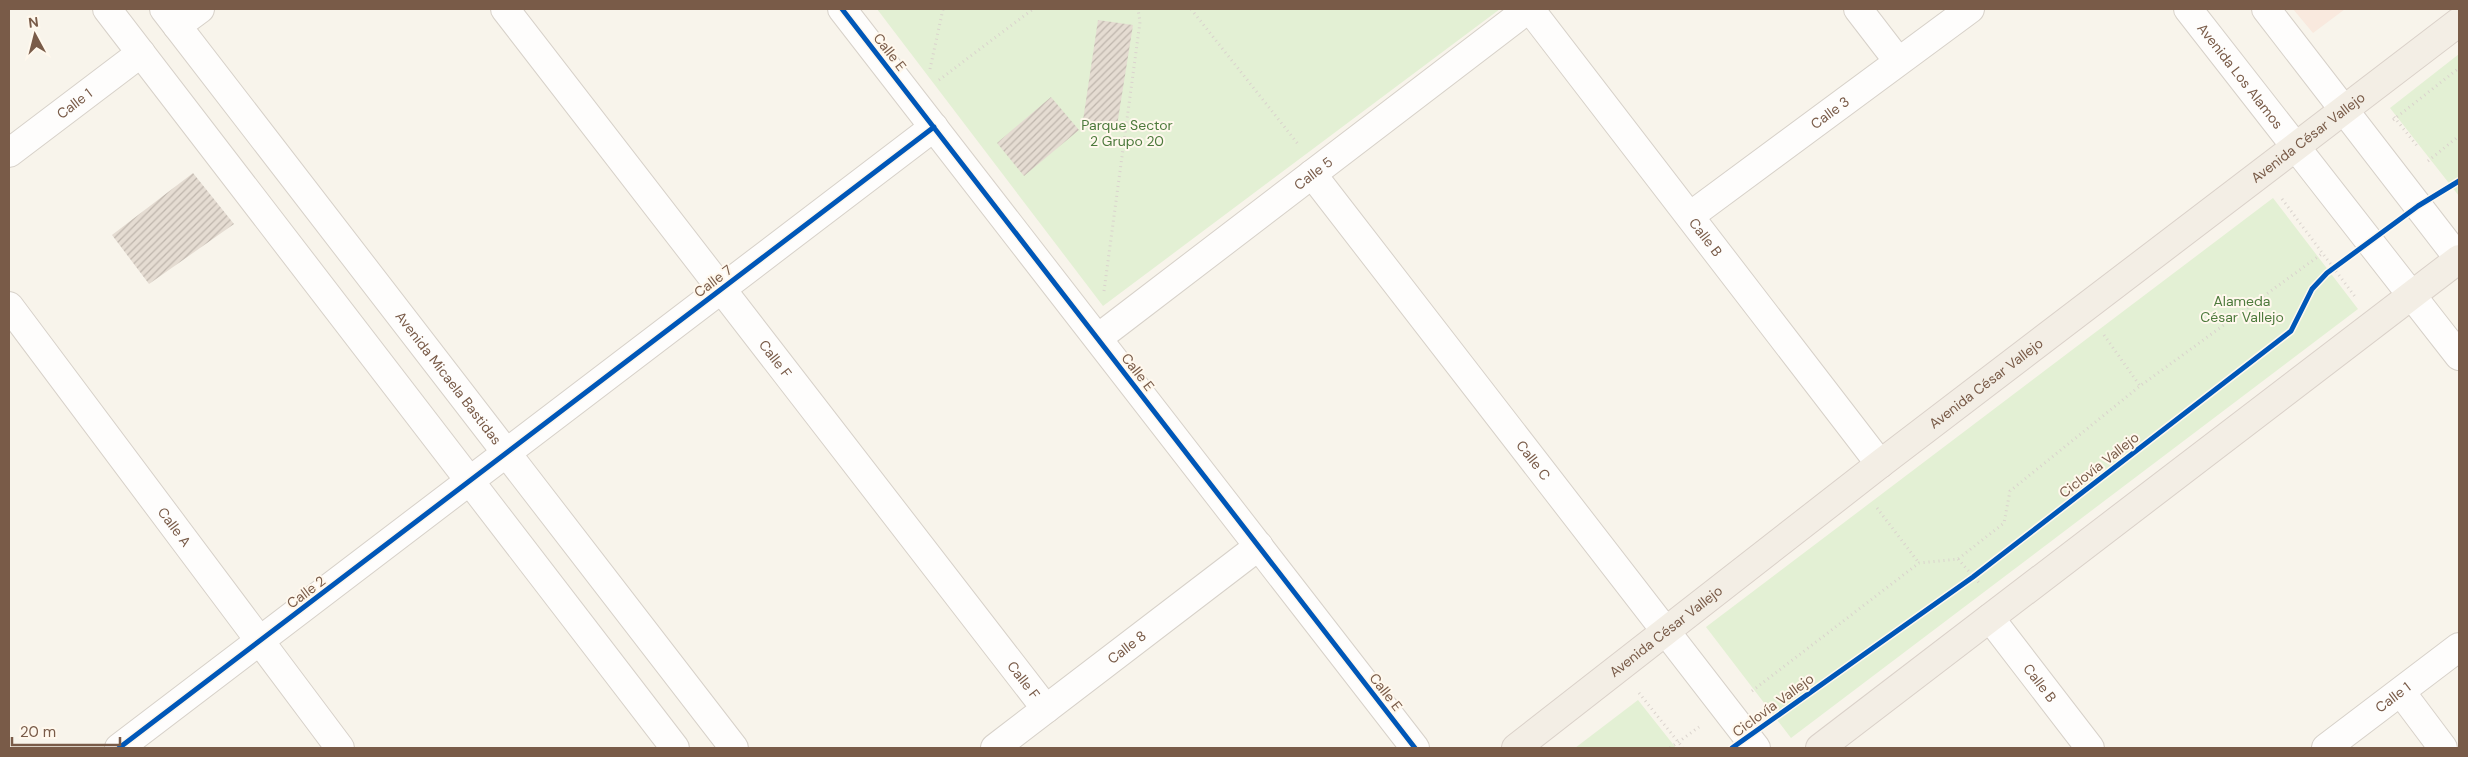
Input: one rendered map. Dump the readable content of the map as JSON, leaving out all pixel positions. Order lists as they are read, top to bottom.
{
  "streets": {
    "main road": ["Avenida César Vallejo"],
    "street": [
      "Calle E",
      "Avenida Los Alamos",
      "Calle 1",
      "Calle 3",
      "Calle 5",
      "Calle B",
      "Calle 7",
      "Calle F",
      "Avenida Micaela Bastidas",
      "Calle C",
      "Calle A",
      "Calle 2",
      "Calle 8"
    ],
    "cycle path": ["Ciclovía Vallejo"]
  },
  "crossings": [
    ["Calle E", "Calle 5"],
    ["Calle E", "Calle 7"],
    ["Calle E", "Calle 8"],
    ["Avenida Los Alamos", "Avenida César Vallejo"],
    ["Calle 3", "Calle B"],
    ["Avenida César Vallejo", "Calle B"],
    ["Avenida César Vallejo", "Calle C"],
    ["Calle 5", "Calle B"],
    ["Calle 5", "Calle C"],
    ["Calle 7", "Calle F"],
    ["Calle 7", "Avenida Micaela Bastidas"],
    ["Calle 7", "Calle 2"],
    ["Calle F", "Calle 8"],
    ["Avenida Micaela Bastidas", "Calle 2"],
    ["Calle A", "Calle 2"]
  ],
  "parks": ["Parque Sector 2 Grupo 20", "Alameda César Vallejo"],
  "scale_bar": "20 m",
  "north": "top"
}
